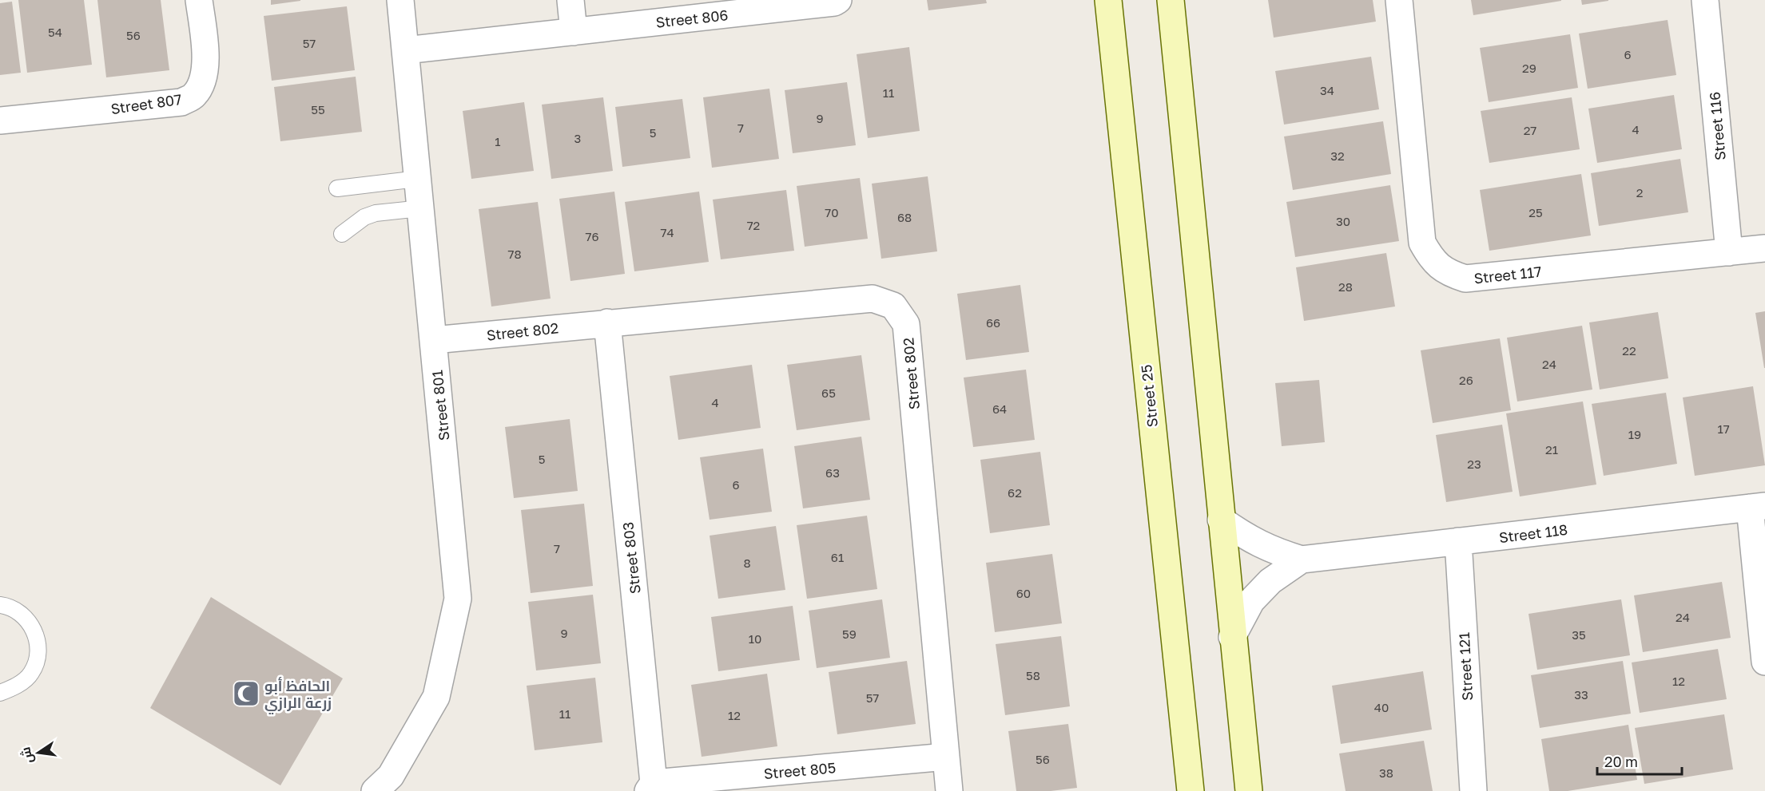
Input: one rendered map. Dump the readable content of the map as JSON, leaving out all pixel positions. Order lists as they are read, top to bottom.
{
  "streets": {
    "street": [
      "Street 806",
      "Street 807",
      "Street 116",
      "Street 117",
      "Street 802",
      "Street 25",
      "Street 801",
      "Street 118",
      "Street 803",
      "Street 121",
      "Street 805"
    ]
  },
  "crossings": [
    ["Street 806", "Street 801"],
    ["Street 116", "Street 117"],
    ["Street 802", "Street 801"],
    ["Street 802", "Street 803"],
    ["Street 802", "Street 805"],
    ["Street 118", "Street 121"],
    ["Street 803", "Street 805"]
  ],
  "places": {
    "mosque": ["الحافظ أبو زرعة الرازي"]
  },
  "house_numbers": [
    "54",
    "56",
    "57",
    "6",
    "29",
    "34",
    "11",
    "55",
    "9",
    "7",
    "4",
    "27",
    "5",
    "3",
    "1",
    "32",
    "2",
    "70",
    "25",
    "68",
    "30",
    "72",
    "74",
    "76",
    "78",
    "28",
    "66",
    "22",
    "24",
    "26",
    "65",
    "4",
    "64",
    "17",
    "19",
    "21",
    "5",
    "23",
    "63",
    "6",
    "62",
    "7",
    "61",
    "8",
    "60",
    "24",
    "9",
    "59",
    "35",
    "10",
    "58",
    "12",
    "33",
    "57",
    "40",
    "11",
    "12",
    "56",
    "38"
  ],
  "scale_bar": "20 m",
  "north": "left"
}
